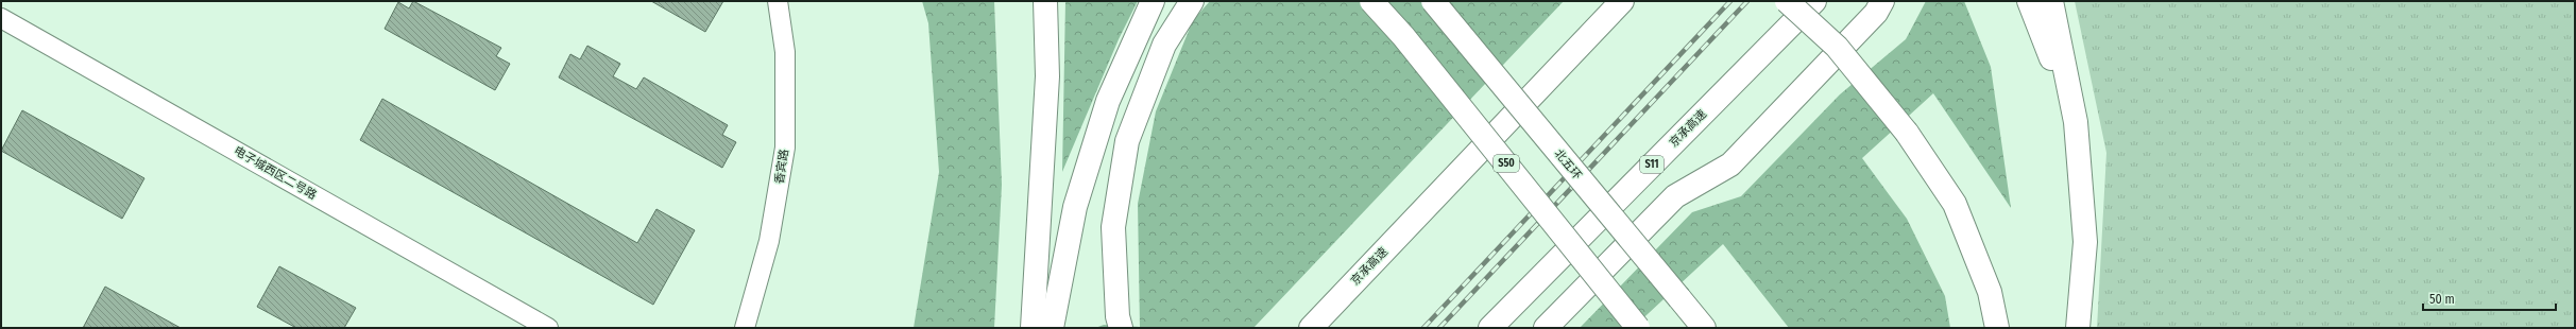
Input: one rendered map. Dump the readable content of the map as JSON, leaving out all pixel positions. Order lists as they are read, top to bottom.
{
  "streets": {
    "highway": [
      "京承高速",
      "S50",
      "北五环",
      "S11"
    ],
    "street": ["香宾路", "电子城西区二号路"]
  },
  "scale_bar": "50 m"
}
